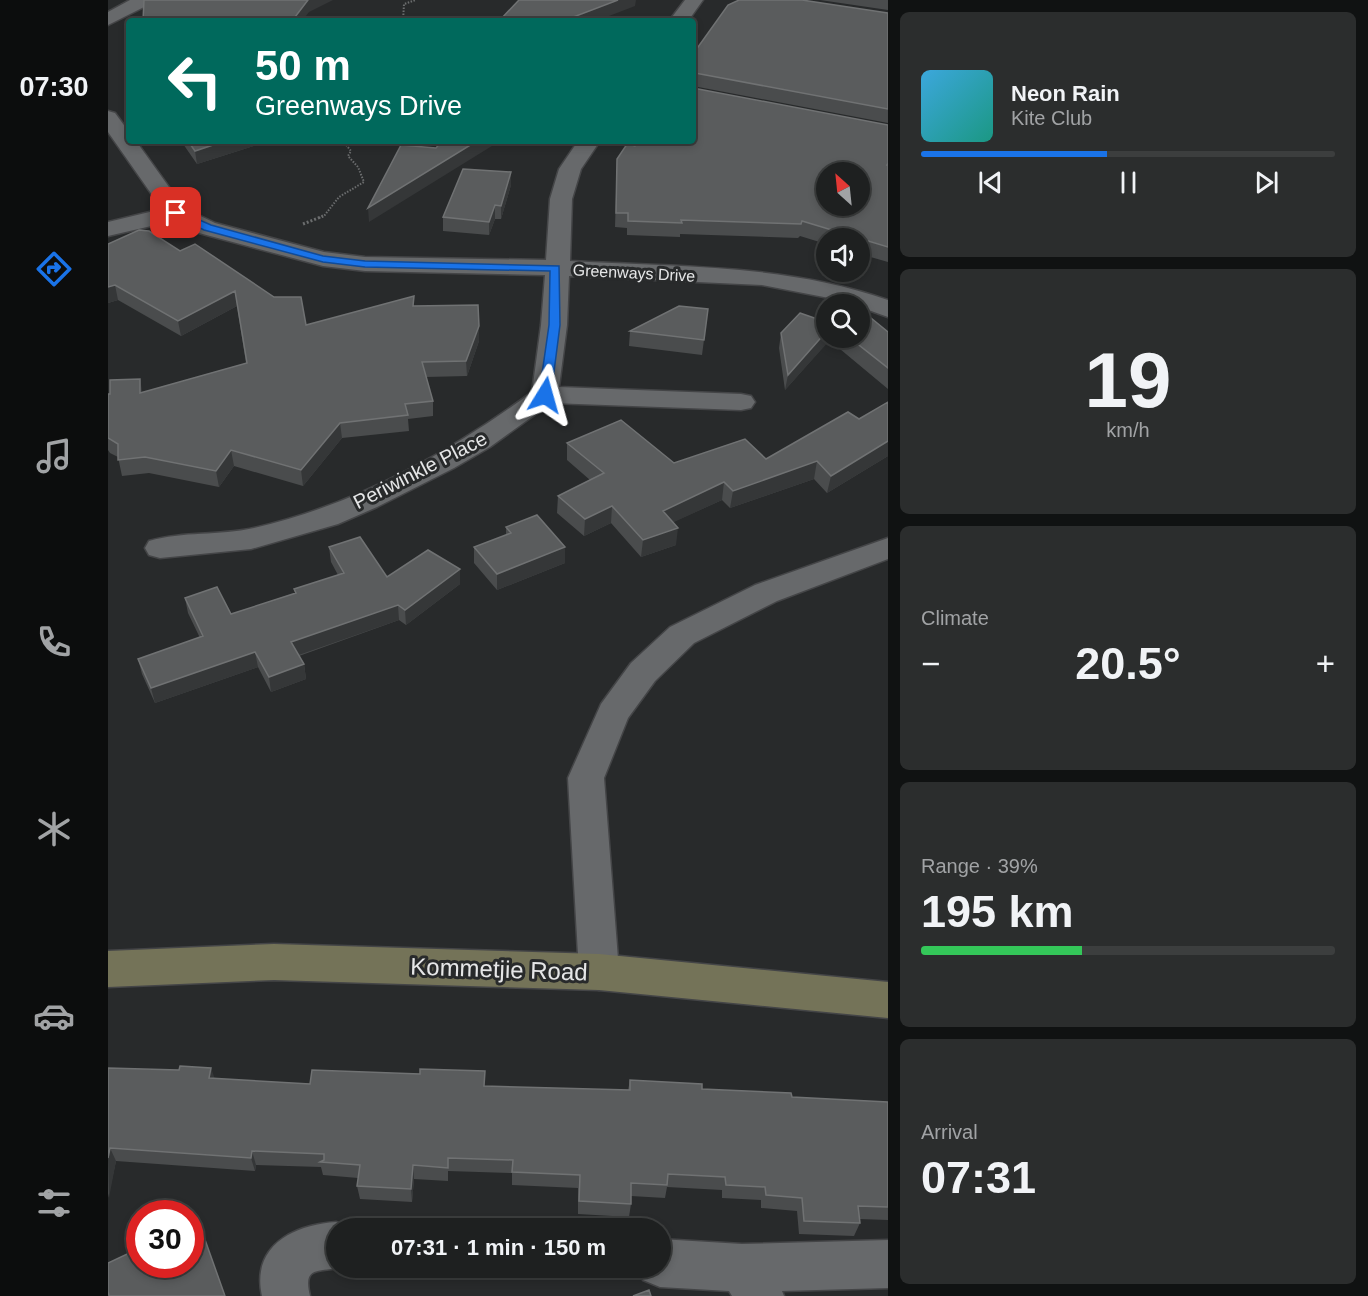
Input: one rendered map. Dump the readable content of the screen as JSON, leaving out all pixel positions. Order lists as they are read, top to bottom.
{
  "streets": {
    "main road": ["Kommetjie Road"],
    "street": ["Greenways Drive", "Periwinkle Place"]
  },
  "north": "top left",
  "page": {
    "tabs": "07:30",
    "turn": ["50 m", "Greenways Drive"],
    "song": ["Neon Rain", "Kite Club"],
    "tile": [
      ["19", "km/h"],
      "Climate",
      ["Range · 39%", "195 km"],
      ["Arrival", "07:31"]
    ],
    "heat": ["−", "20.5°", "+"],
    "limit": "30",
    "trip": "07:31 · 1 min · 150 m"
  }
}
